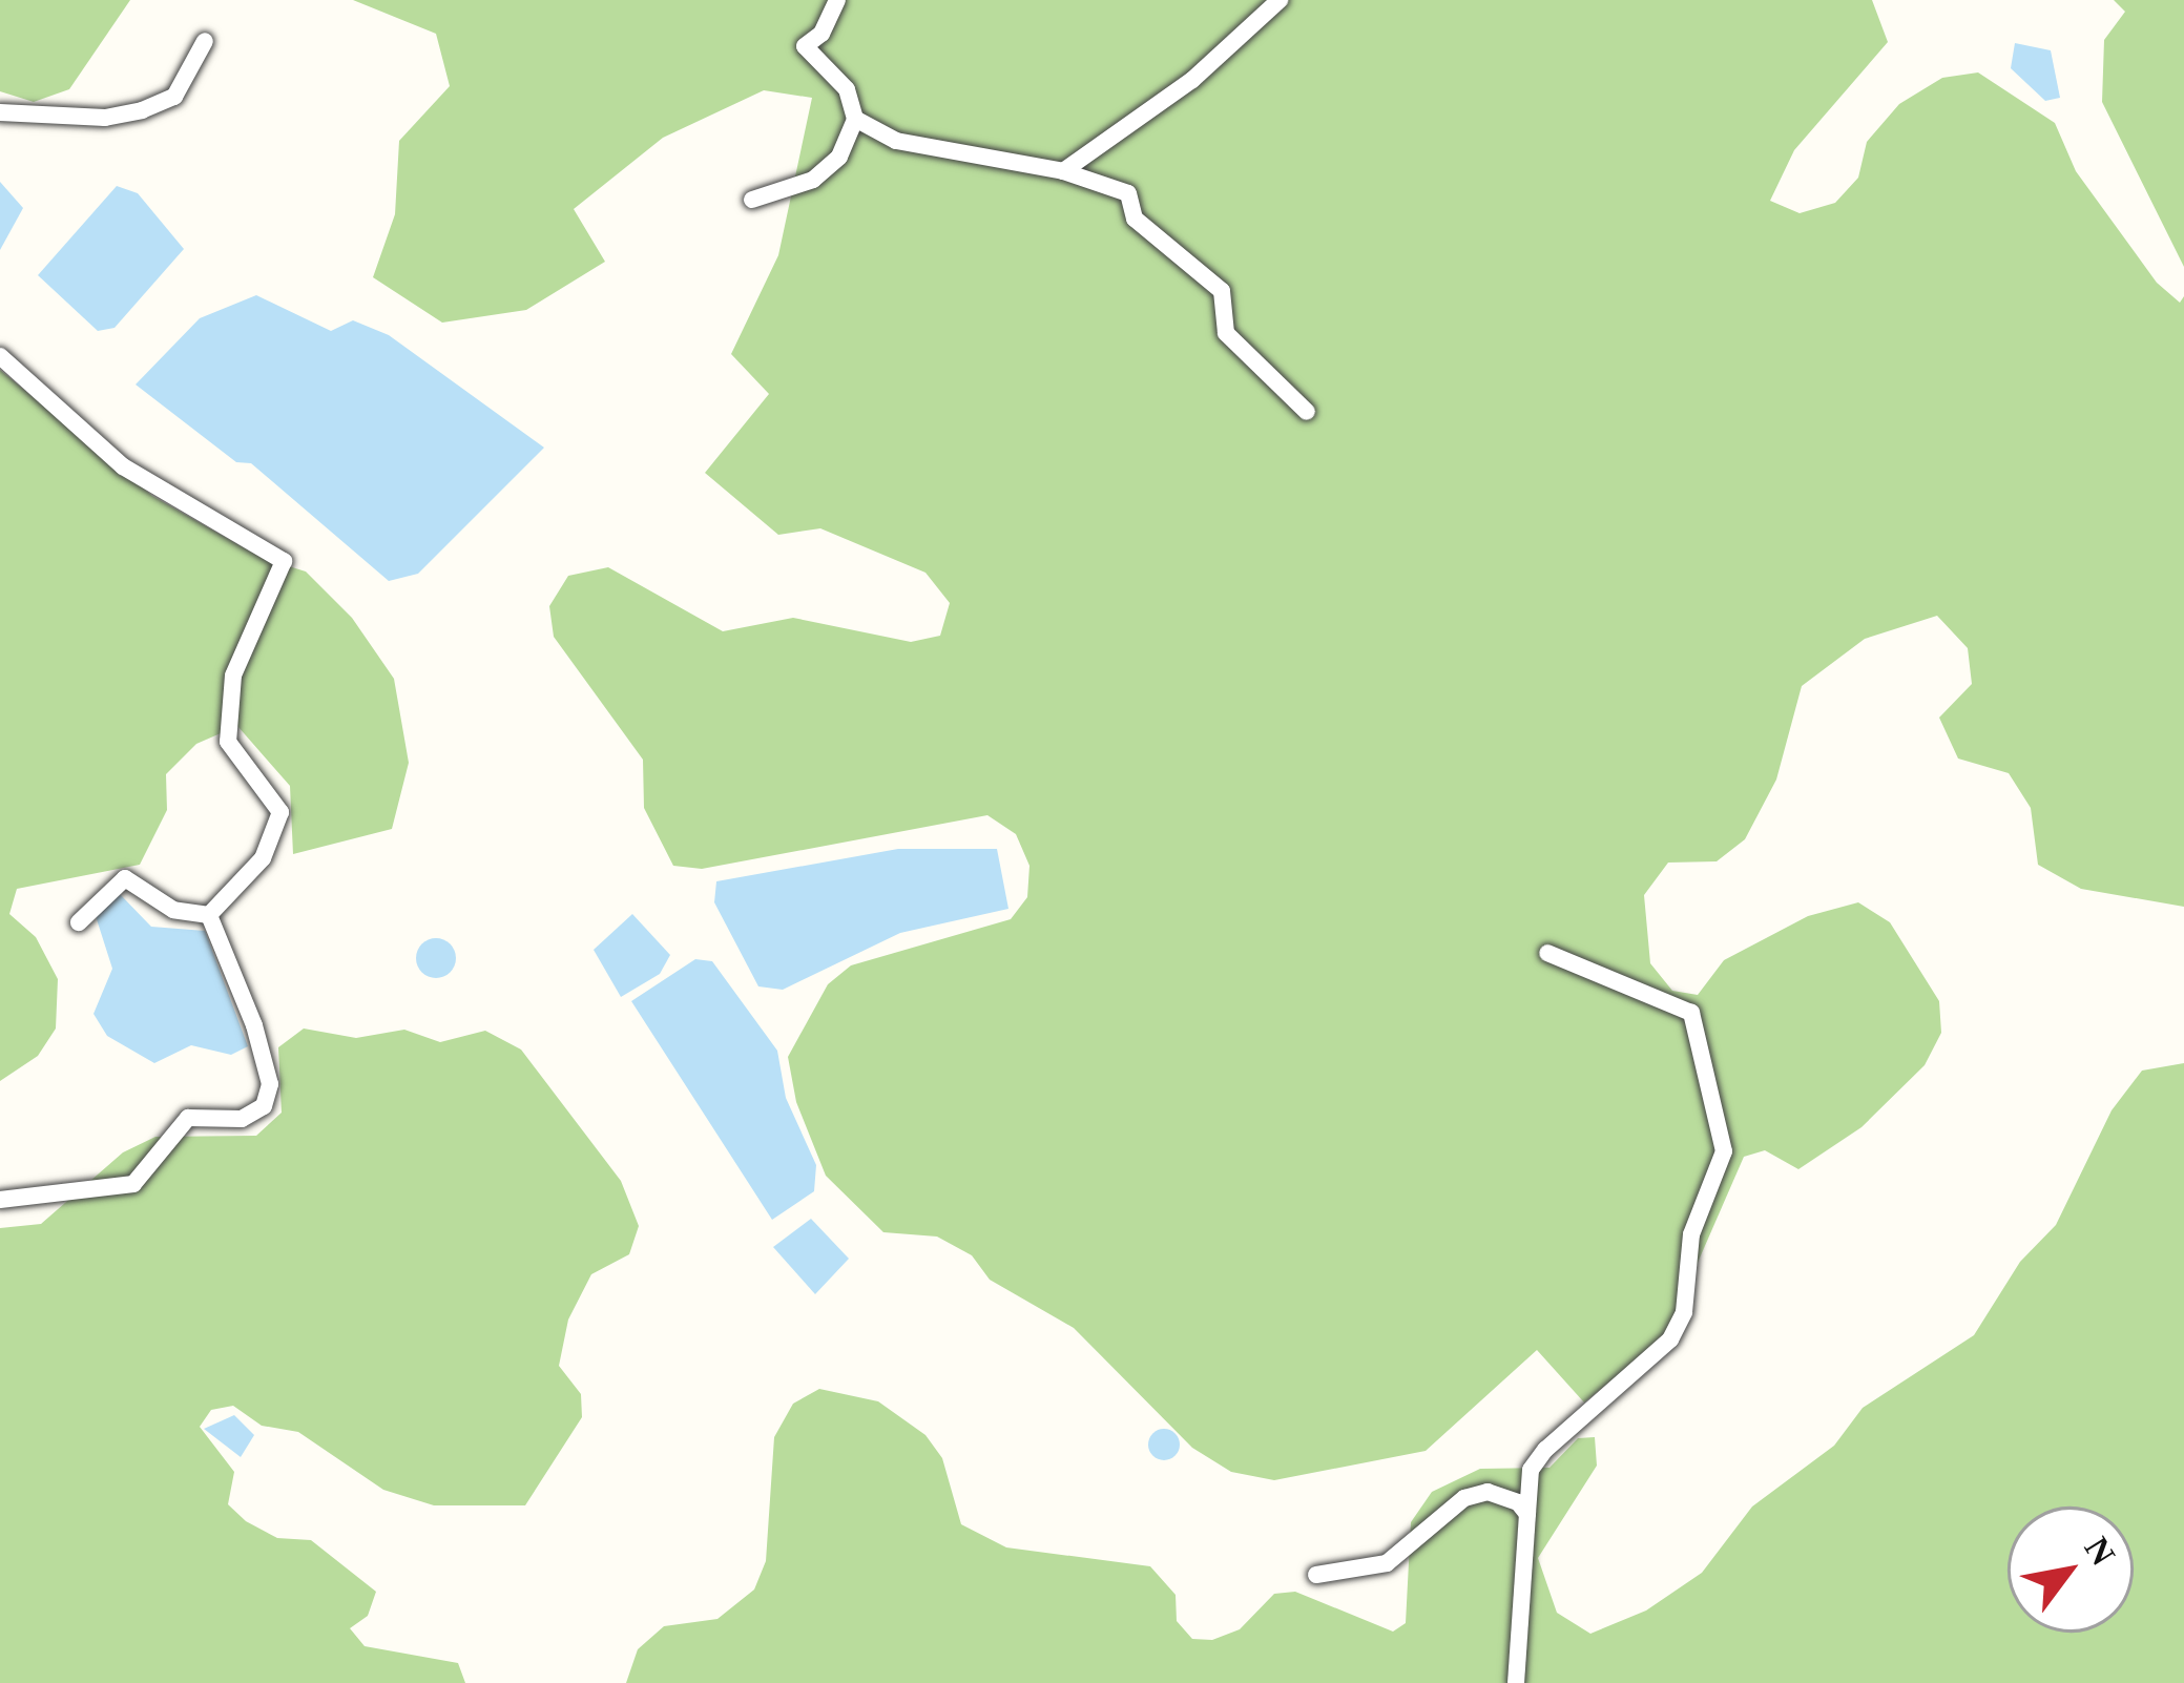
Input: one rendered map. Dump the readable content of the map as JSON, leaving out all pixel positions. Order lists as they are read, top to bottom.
{
  "north": "top right"
}
